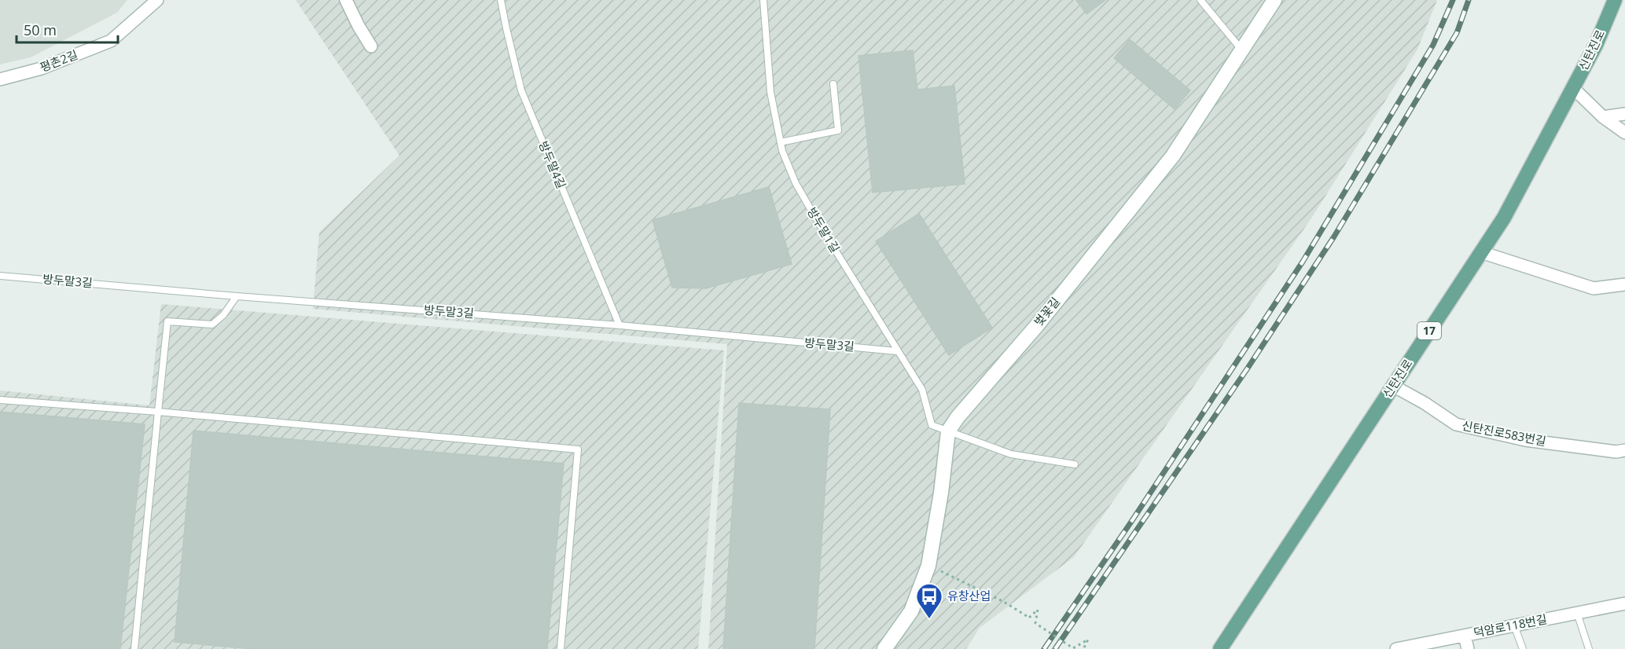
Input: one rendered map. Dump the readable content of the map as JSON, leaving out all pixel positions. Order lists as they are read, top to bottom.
{
  "streets": {
    "main road": ["신탄진로", "17"],
    "street": [
      "평촌2길",
      "벚꽃길",
      "신탄진로583번길",
      "덕암로118번길"
    ],
    "lane": ["방두말4길", "방두말1길", "방두말3길"]
  },
  "crossings": [
    ["신탄진로", "신탄진로583번길"],
    ["방두말4길", "방두말3길"],
    ["방두말1길", "방두말3길"],
    ["방두말1길", "벚꽃길"]
  ],
  "places": {
    "bus stop": ["유창산업"]
  },
  "scale_bar": "50 m"
}
